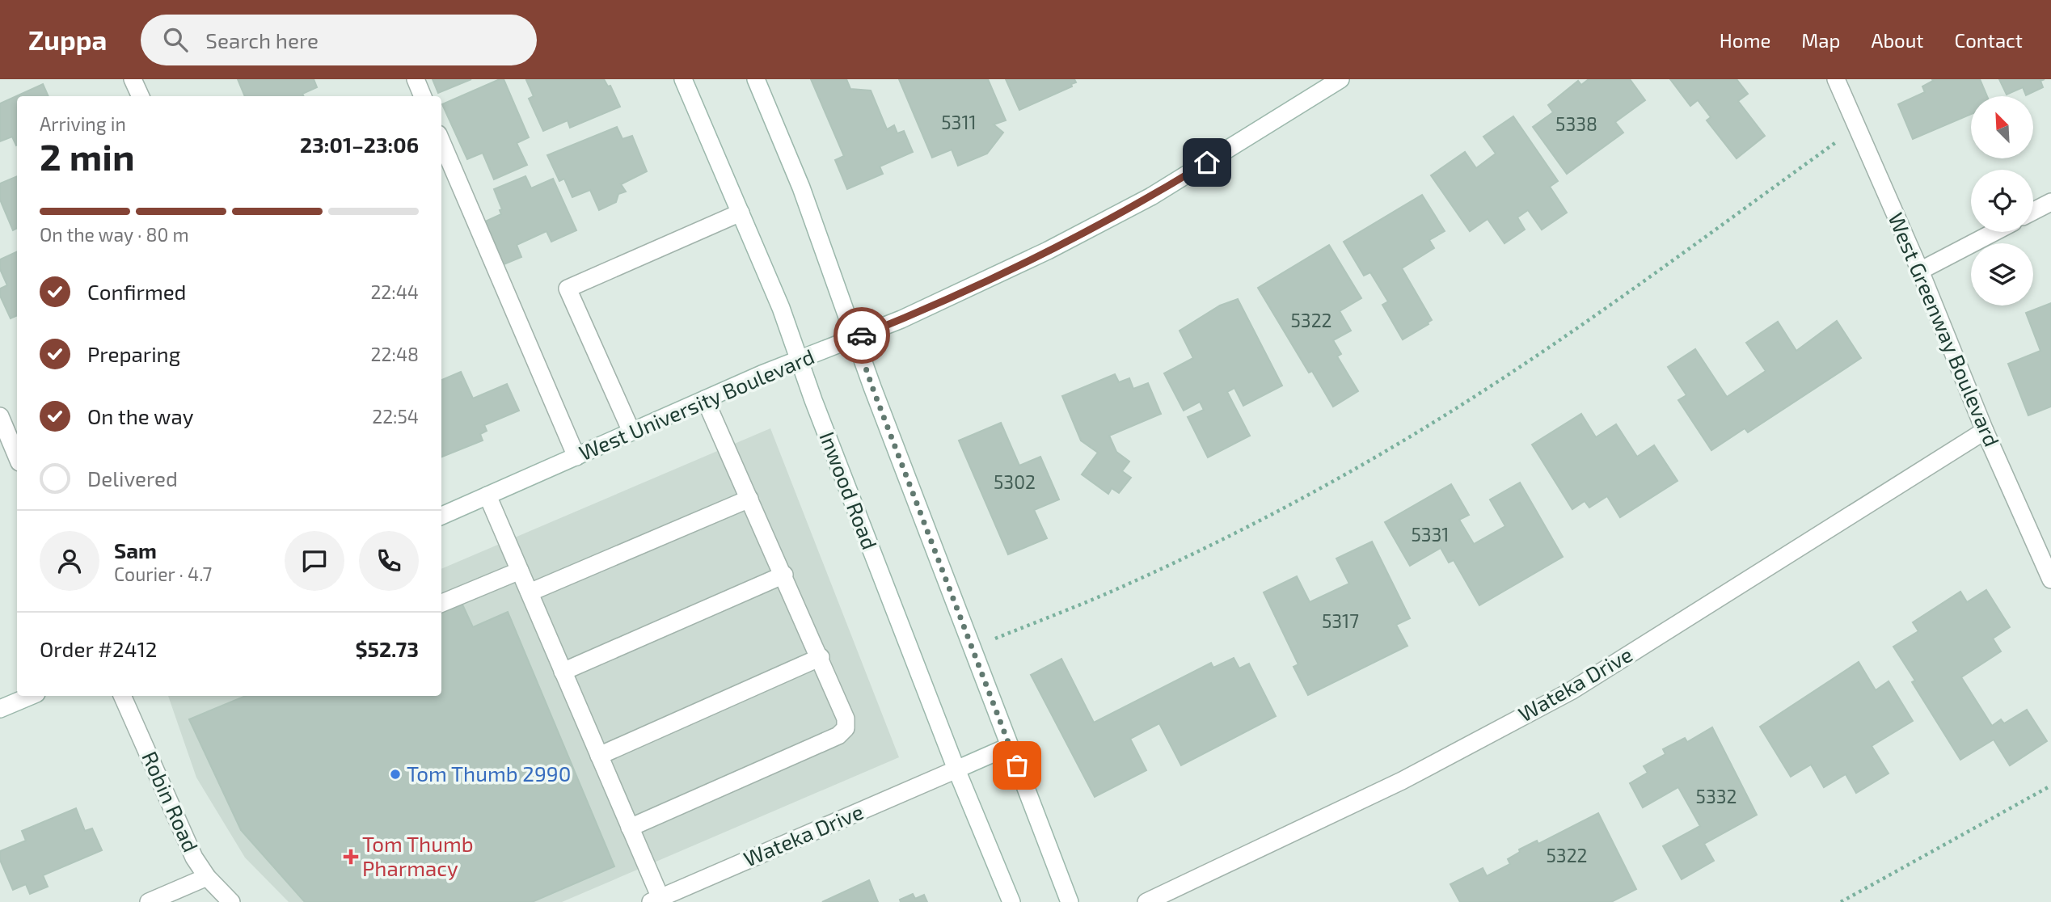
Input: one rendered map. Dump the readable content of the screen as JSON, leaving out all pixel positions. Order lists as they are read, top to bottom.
{
  "streets": {
    "street": [
      "West Greenway Boulevard",
      "West University Boulevard",
      "Inwood Road",
      "Wateka Drive",
      "Robin Road"
    ]
  },
  "crossings": [
    ["West Greenway Boulevard", "Wateka Drive"],
    ["West University Boulevard", "Inwood Road"],
    ["Inwood Road", "Wateka Drive"]
  ],
  "places": {
    "other": ["Tom Thumb 2990"],
    "health": ["Tom Thumb Pharmacy"]
  },
  "house_numbers": [
    "5311",
    "5338",
    "5322",
    "5302",
    "5331",
    "5317",
    "5332",
    "5322"
  ],
  "north": "top left",
  "page": {
    "header": "Zuppa",
    "search": "Search here",
    "nav": [
      "Home",
      "Map",
      "About",
      "Contact"
    ],
    "heading": ["2 min", "Arriving in", "23:01–23:06"],
    "panel": [
      "Sam",
      "Courier · 4.7",
      "Order #2412",
      "$52.73"
    ],
    "bar": "On the way · 80 m",
    "list": [
      ["Confirmed", "22:44"],
      ["Preparing", "22:48"],
      ["On the way", "22:54"],
      "Delivered"
    ]
  }
}
